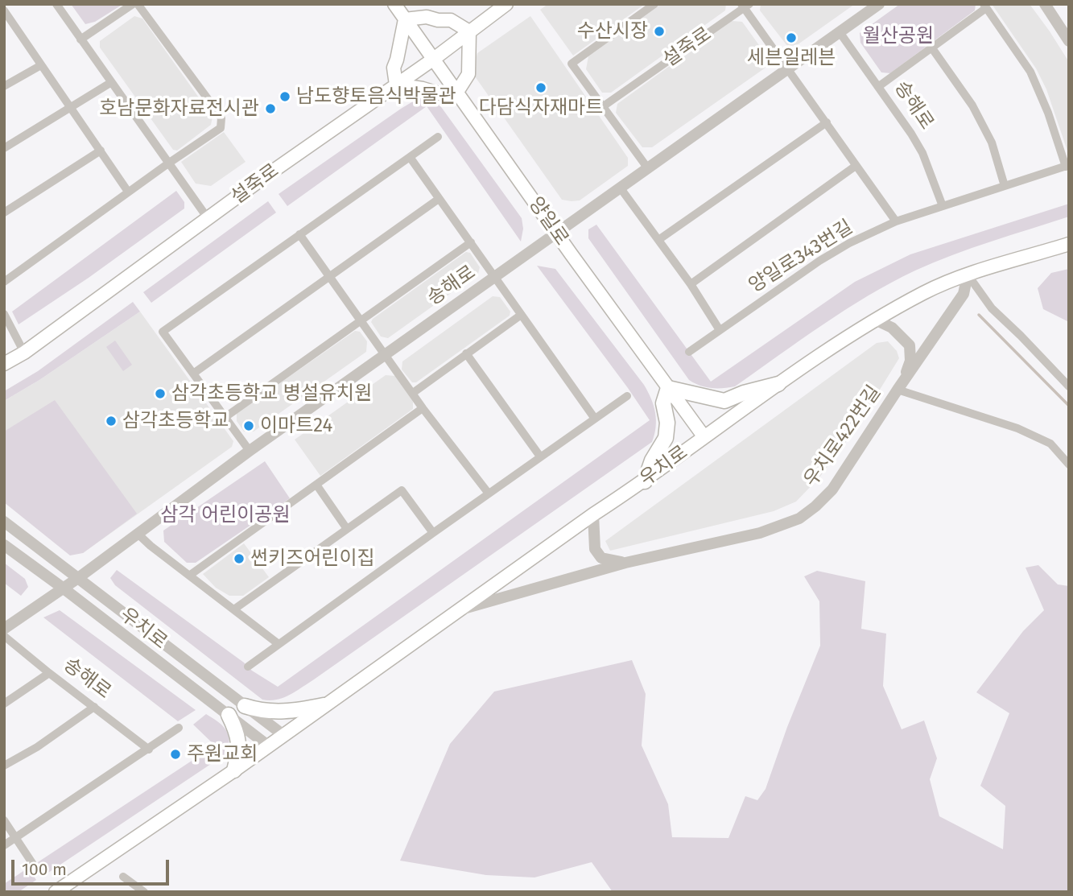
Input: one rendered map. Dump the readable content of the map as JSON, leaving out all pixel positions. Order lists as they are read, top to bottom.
{
  "streets": {
    "main road": ["설죽로", "양일로", "우치로"],
    "street": ["송해로", "양일로343번길", "우치로422번길"]
  },
  "crossings": [
    ["설죽로", "송해로"],
    ["설죽로", "양일로"],
    ["송해로", "양일로"],
    ["송해로", "양일로343번길"],
    ["송해로", "우치로"],
    ["양일로", "우치로"],
    ["우치로422번길", "우치로"]
  ],
  "parks": ["월산공원", "삼각 어린이공원"],
  "places": [
    "수산시장",
    "세븐일레븐",
    "다담식자재마트",
    "남도향토음식박물관",
    "호남문화자료전시관",
    "삼각초등학교 병설유치원",
    "삼각초등학교",
    "이마트24",
    "썬키즈어린이집",
    "주원교회"
  ],
  "scale_bar": "100 m"
}
